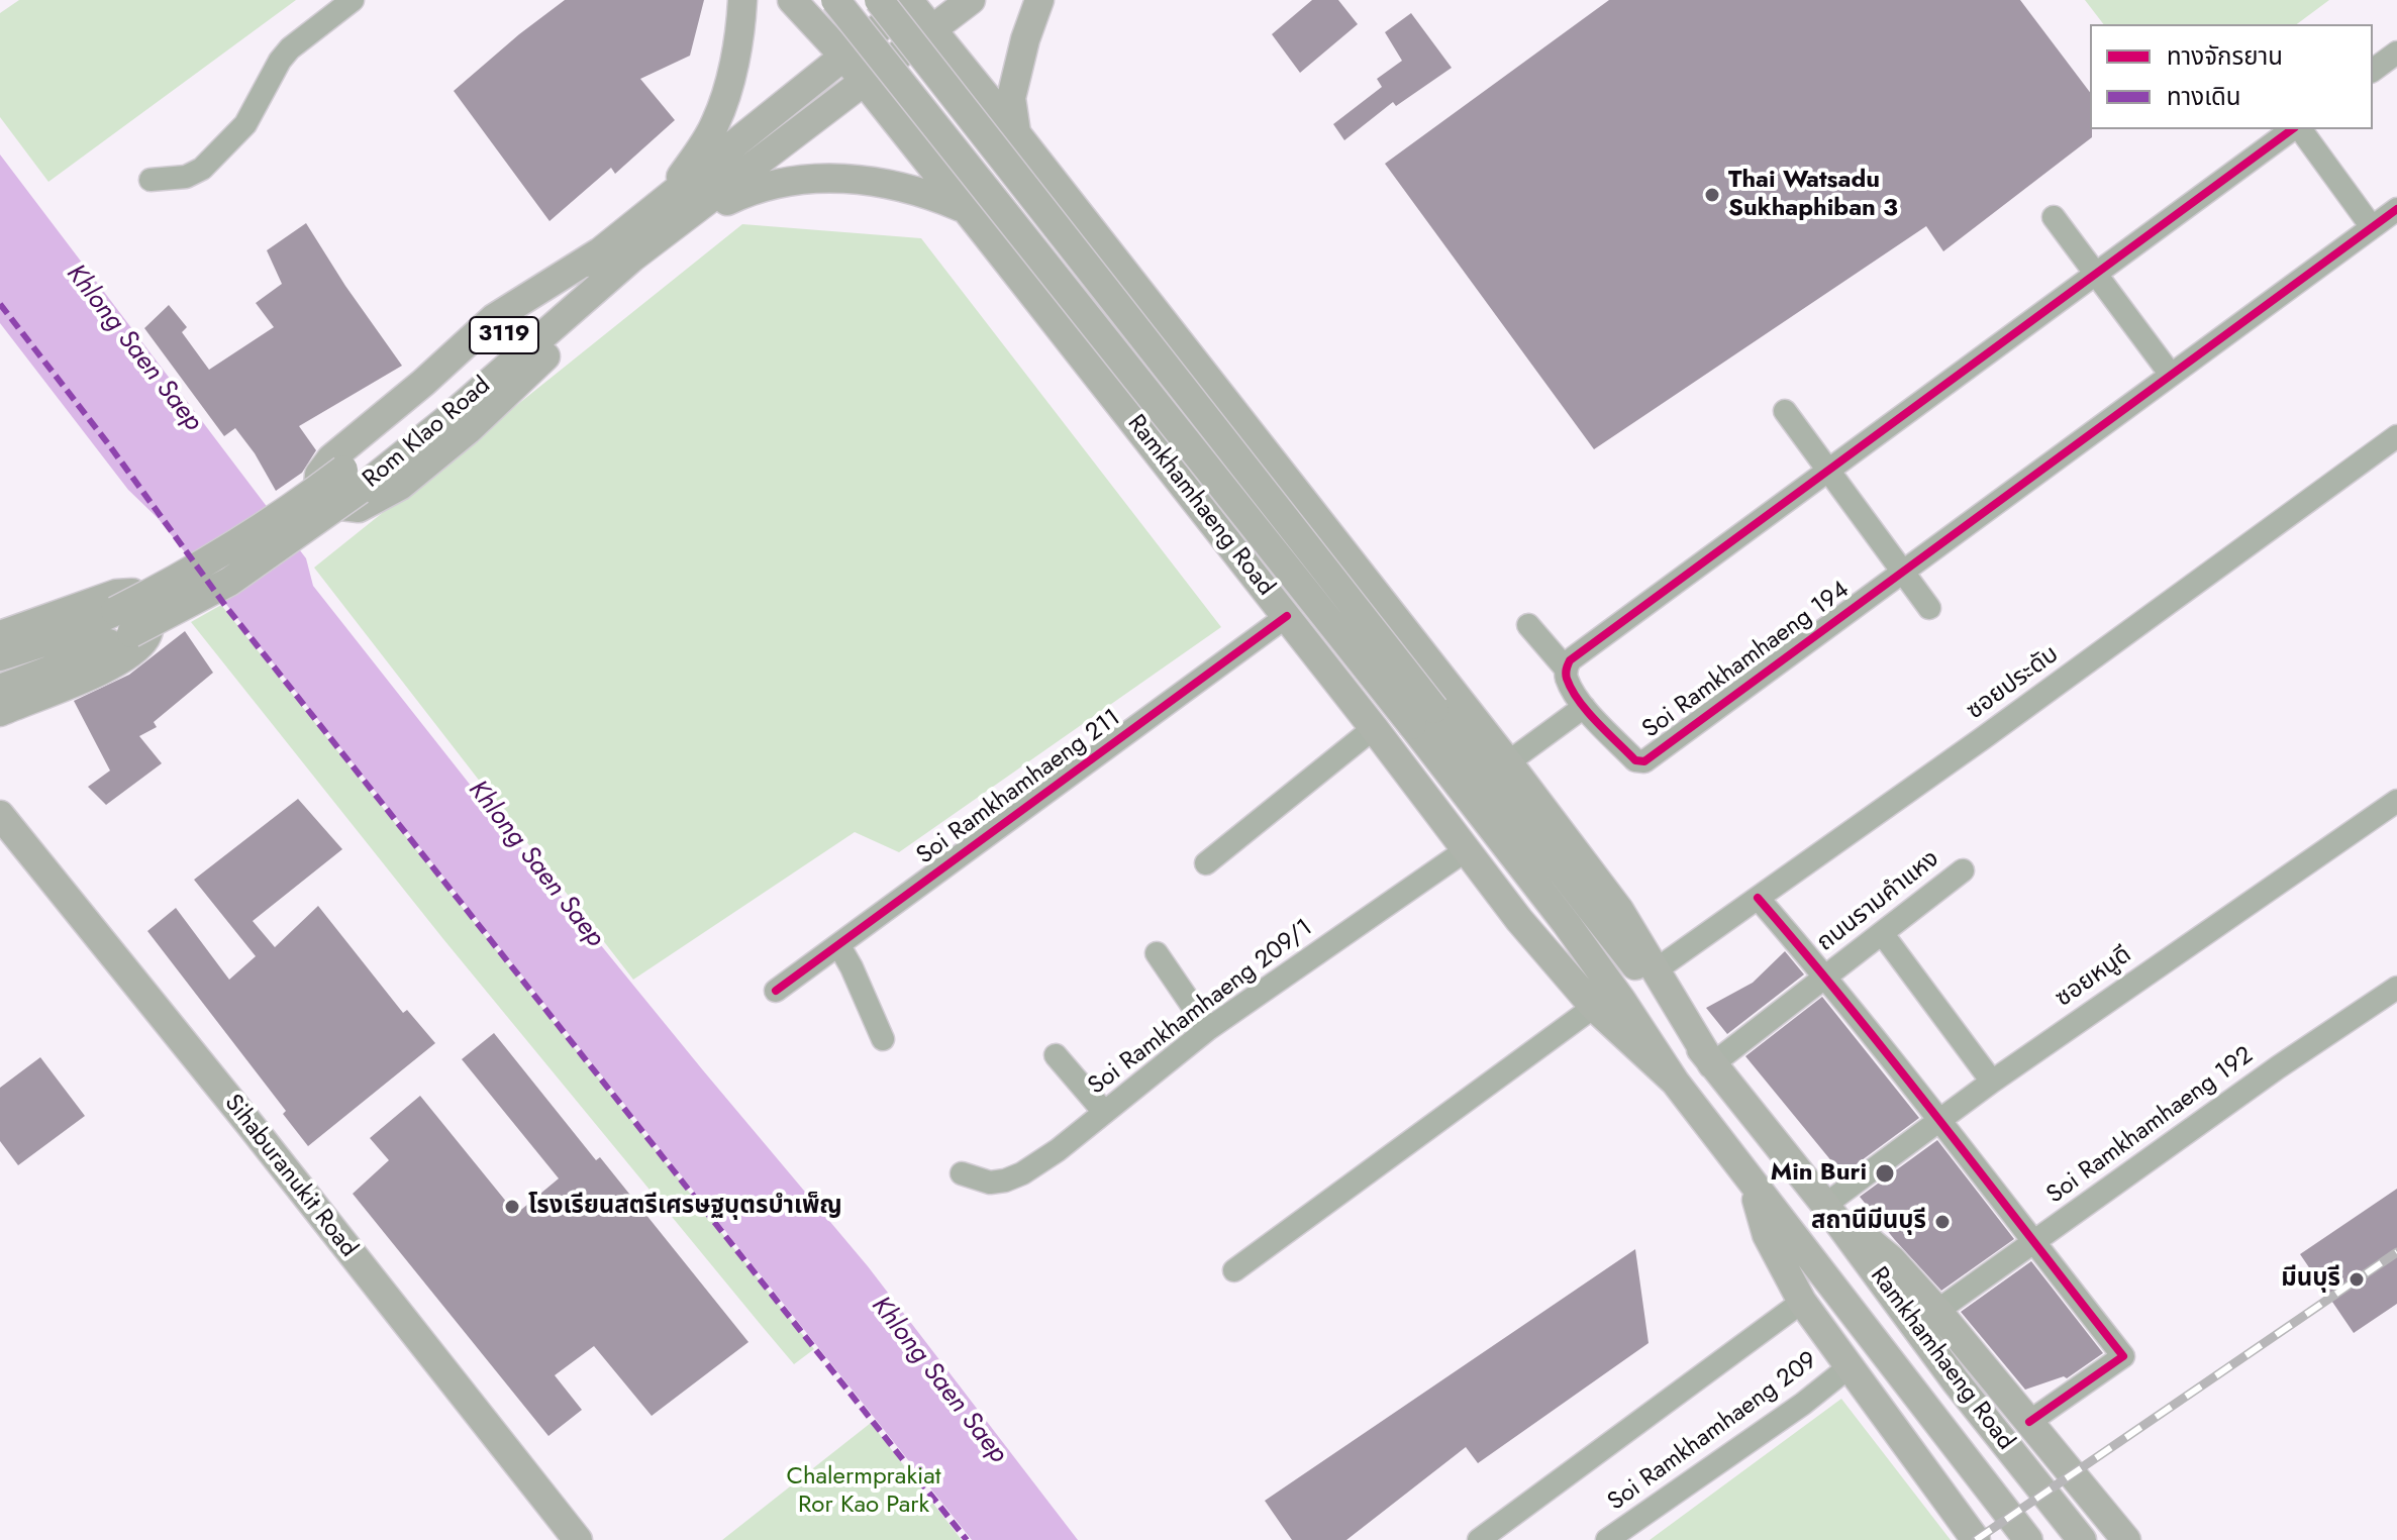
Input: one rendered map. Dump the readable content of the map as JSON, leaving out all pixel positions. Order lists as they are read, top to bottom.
{
  "streets": {
    "main road": [
      "3119",
      "Rom Klao Road",
      "Ramkhamhaeng Road",
      "Sihaburanukit Road"
    ],
    "street": [
      "Soi Ramkhamhaeng 194",
      "ซอยประดับ",
      "Soi Ramkhamhaeng 211",
      "ถนนรามคำแหง",
      "ซอยหนูดี",
      "Soi Ramkhamhaeng 209/1",
      "Soi Ramkhamhaeng 192",
      "Soi Ramkhamhaeng 209"
    ]
  },
  "crossings": [
    ["Rom Klao Road", "Ramkhamhaeng Road"],
    ["Ramkhamhaeng Road", "ซอยประดับ"],
    ["Ramkhamhaeng Road", "Soi Ramkhamhaeng 211"],
    ["Ramkhamhaeng Road", "ถนนรามคำแหง"],
    ["Ramkhamhaeng Road", "ซอยหนูดี"],
    ["Ramkhamhaeng Road", "Soi Ramkhamhaeng 209/1"]
  ],
  "water": ["Khlong Saen Saep"],
  "parks": ["Chalermprakiat Ror Kao Park"],
  "places": [
    "Thai Watsadu Sukhaphiban 3",
    "Min Buri",
    "โรงเรียนสตรีเศรษฐบุตรบำเพ็ญ",
    "สถานีมีนบุรี",
    "มีนบุรี"
  ],
  "legend": ["ทางจักรยาน", "ทางเดิน"]
}
